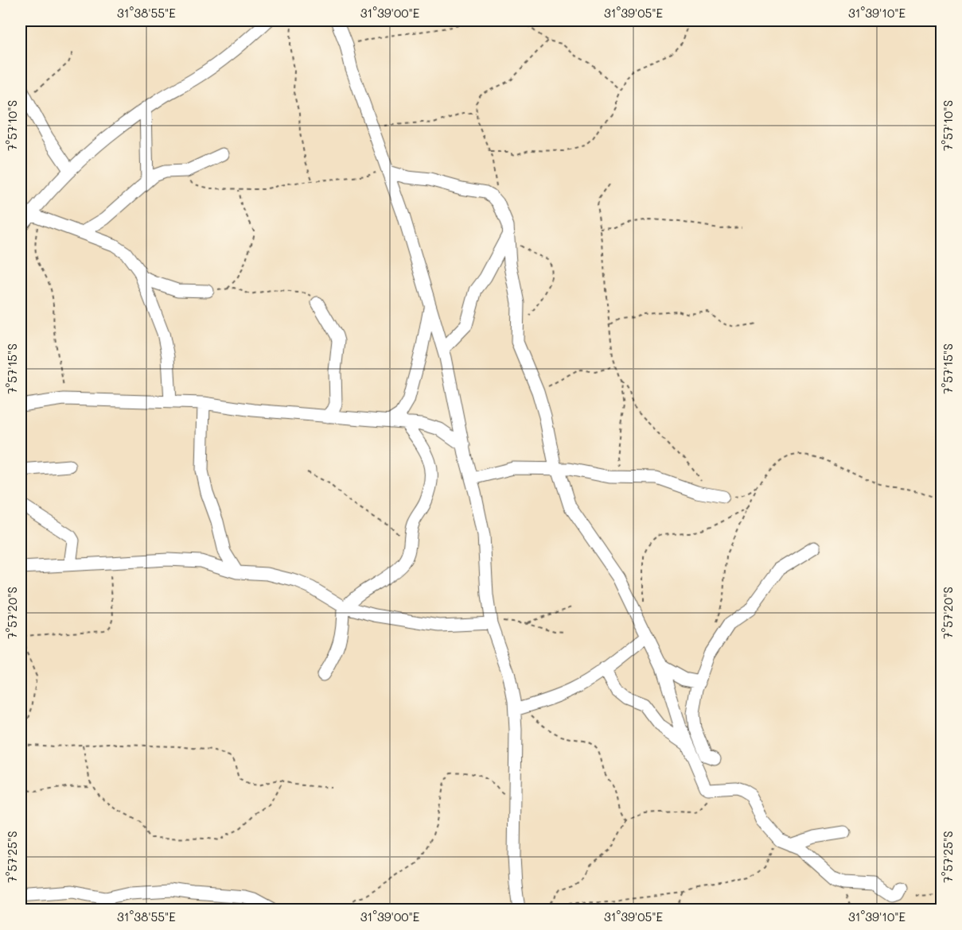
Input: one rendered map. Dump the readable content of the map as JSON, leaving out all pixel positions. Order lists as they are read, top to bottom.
{
  "coordinates": [
    "31°38'55\"E",
    "31°39'00\"E",
    "31°39'05\"E",
    "31°39'10\"E",
    "7°57'10\"S",
    "7°57'15\"S",
    "7°57'20\"S",
    "7°57'25\"S"
  ]
}
